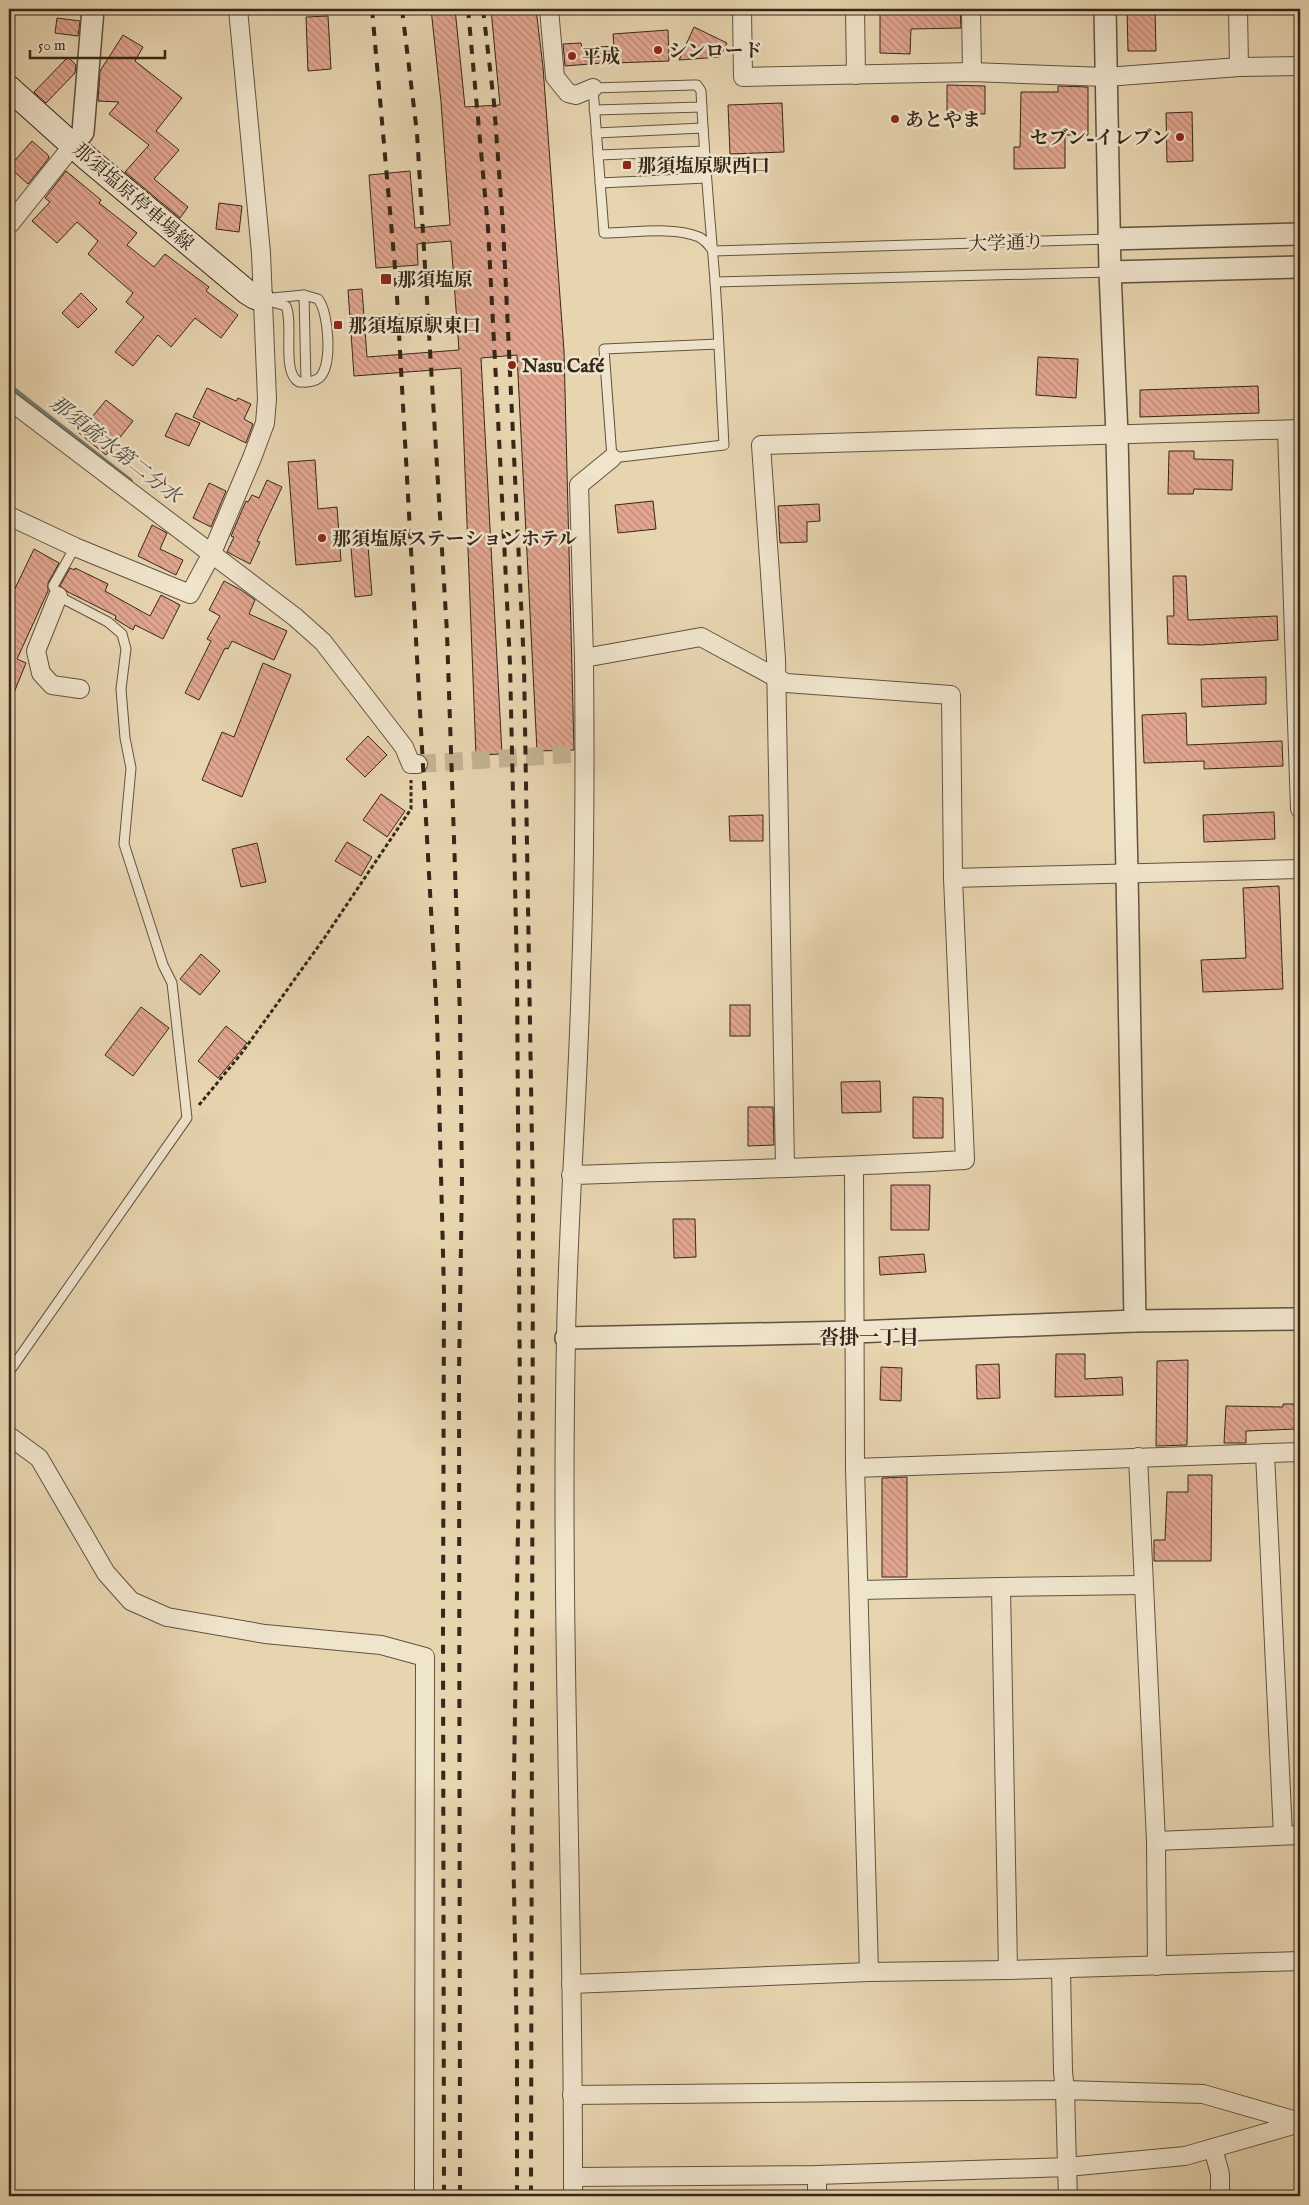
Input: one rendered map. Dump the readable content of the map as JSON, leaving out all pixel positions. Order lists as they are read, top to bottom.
{
  "streets": {
    "main road": ["那須塩原停車場線"],
    "street": ["大学通り"]
  },
  "districts": ["沓掛一丁目"],
  "water": ["那須疏水第二分水"],
  "places": {
    "other": [
      "シンロード",
      "平成",
      "あとやま",
      "セブン-イレブン",
      "Nasu Café",
      "那須塩原ステーションホテル"
    ],
    "transit": ["那須塩原駅西口", "那須塩原", "那須塩原駅東口"]
  },
  "scale_bar": "50 m"
}
